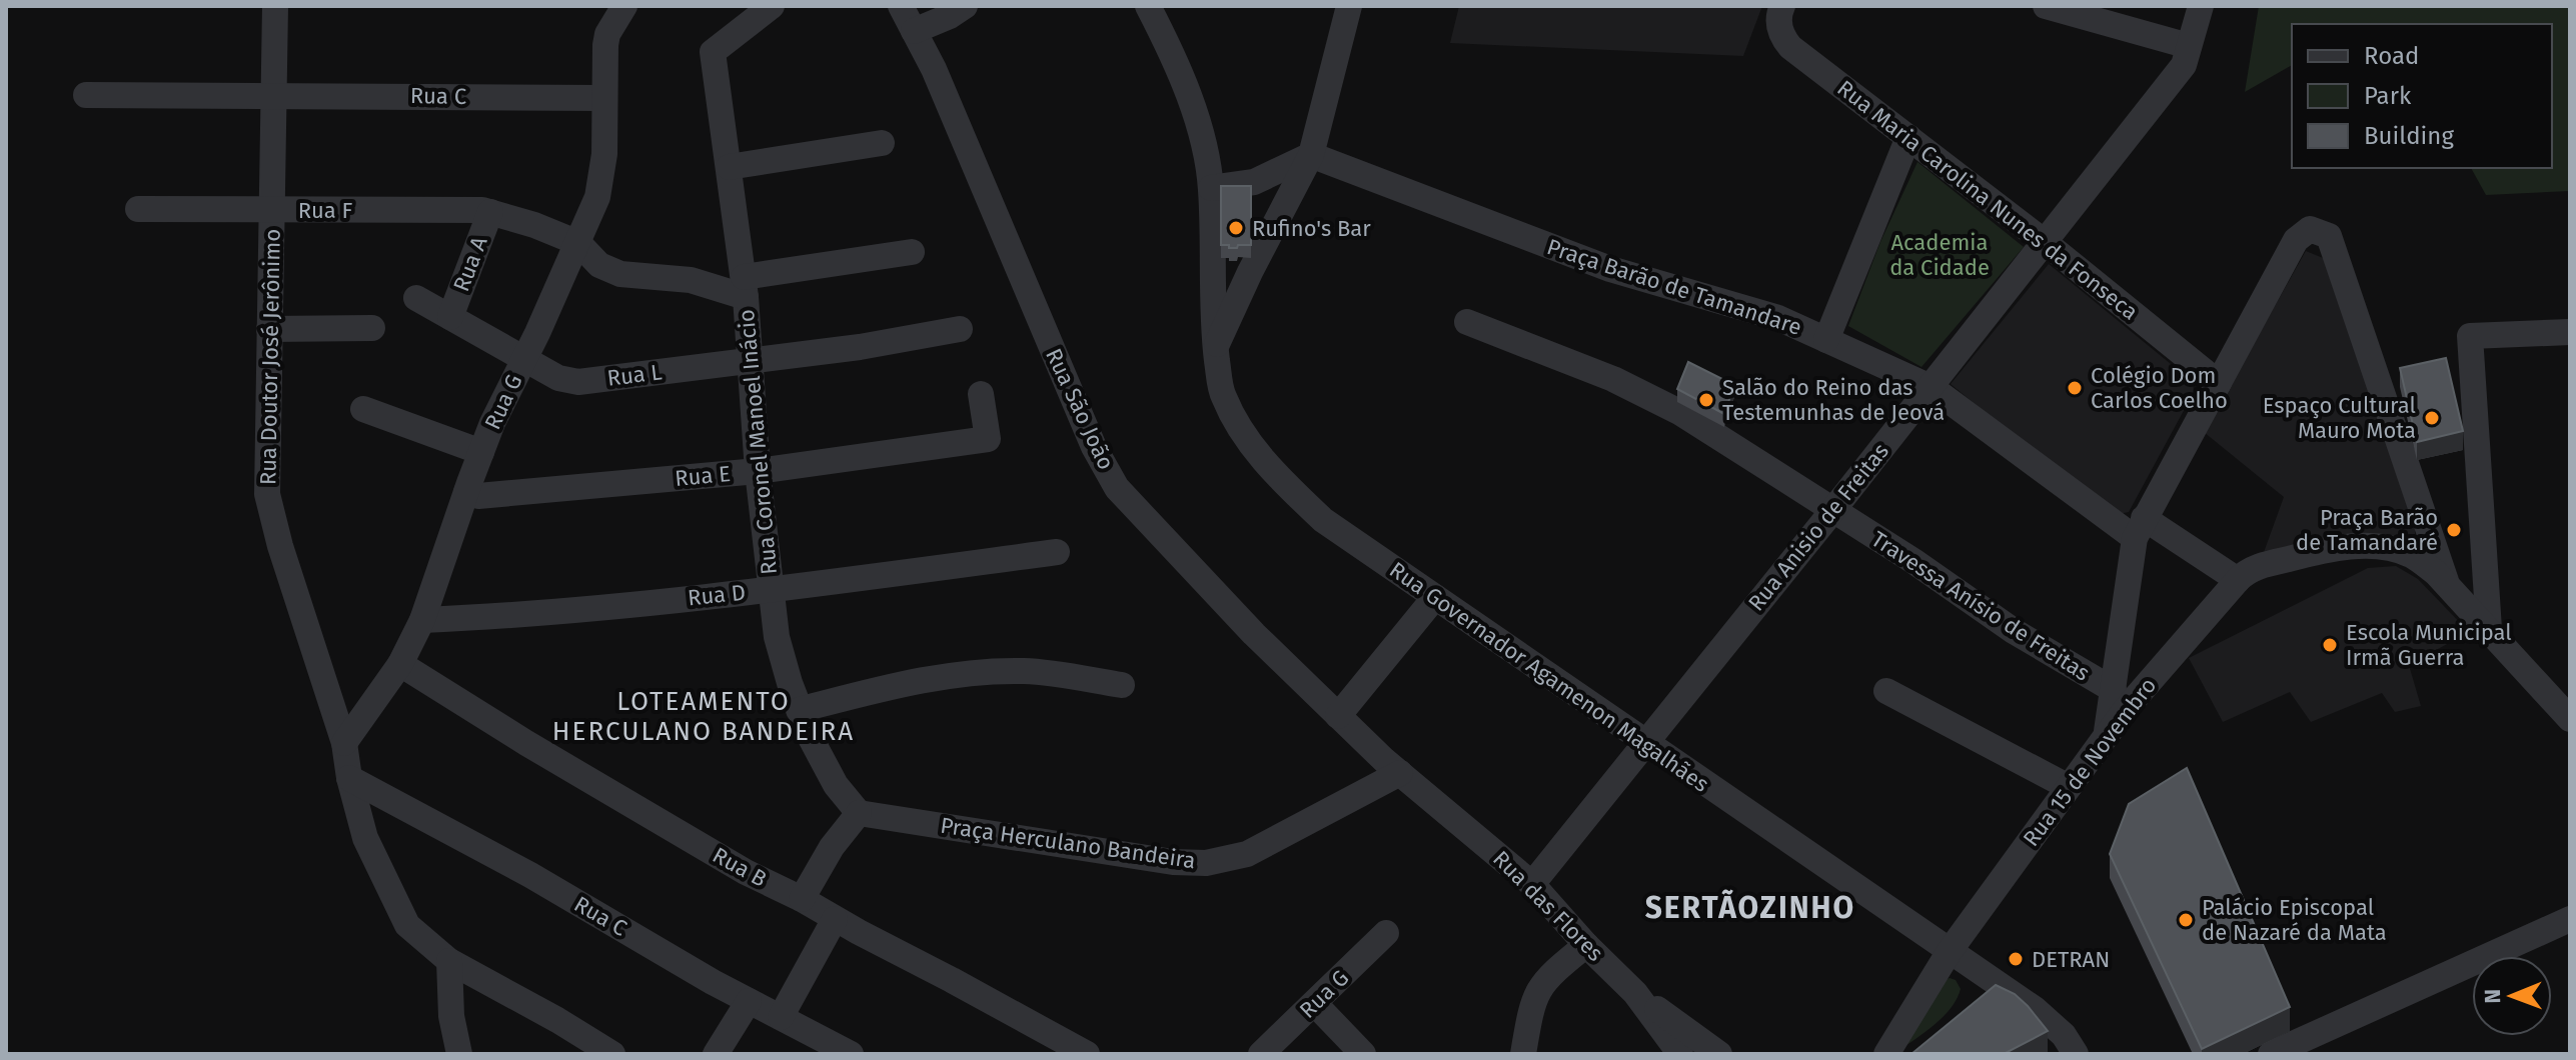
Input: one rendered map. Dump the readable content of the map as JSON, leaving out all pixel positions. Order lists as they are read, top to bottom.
{
  "streets": {
    "street": [
      "Rua C",
      "Rua Maria Carolina Nunes da Fonseca",
      "Rua F",
      "Rua A",
      "Praça Barão de Tamandare",
      "Rua Doutor José Jerônimo",
      "Rua L",
      "Rua G",
      "Rua São João",
      "Rua Coronel Manoel Inácio",
      "Rua E",
      "Rua Anisio de Freitas",
      "Rua D",
      "Travessa Anísio de Freitas",
      "Rua Governador Agamenon Magalhães",
      "Rua 15 de Novembro",
      "Praça Herculano Bandeira",
      "Rua B",
      "Rua das Flores"
    ]
  },
  "crossings": [
    ["Rua C", "Rua Doutor José Jerônimo"],
    ["Rua C", "Rua G"],
    ["Rua Maria Carolina Nunes da Fonseca", "Rua Anisio de Freitas"],
    ["Rua F", "Rua A"],
    ["Rua F", "Rua Doutor José Jerônimo"],
    ["Rua F", "Rua G"],
    ["Praça Barão de Tamandare", "Rua Anisio de Freitas"],
    ["Praça Barão de Tamandare", "Rua 15 de Novembro"],
    ["Rua Doutor José Jerônimo", "Rua G"],
    ["Rua L", "Rua G"],
    ["Rua L", "Rua Coronel Manoel Inácio"],
    ["Rua G", "Rua E"],
    ["Rua G", "Rua D"],
    ["Rua G", "Rua B"],
    ["Rua São João", "Praça Herculano Bandeira"],
    ["Rua São João", "Rua das Flores"],
    ["Rua Coronel Manoel Inácio", "Rua E"],
    ["Rua Coronel Manoel Inácio", "Rua D"],
    ["Rua Coronel Manoel Inácio", "Praça Herculano Bandeira"],
    ["Rua Anisio de Freitas", "Travessa Anísio de Freitas"],
    ["Rua Anisio de Freitas", "Rua Governador Agamenon Magalhães"],
    ["Rua Anisio de Freitas", "Rua das Flores"],
    ["Rua Governador Agamenon Magalhães", "Rua 15 de Novembro"],
    ["Praça Herculano Bandeira", "Rua das Flores"]
  ],
  "districts": ["LOTEAMENTO HERCULANO BANDEIRA", "SERTÃOZINHO"],
  "parks": ["Academia da Cidade"],
  "places": [
    "Rufino's Bar",
    "Colégio Dom Carlos Coelho",
    "Salão do Reino das Testemunhas de Jeová",
    "Espaço Cultural Mauro Mota",
    "Praça Barão de Tamandaré",
    "Escola Municipal Irmã Guerra",
    "Palácio Episcopal de Nazaré da Mata",
    "DETRAN"
  ],
  "legend": ["Road", "Park", "Building"],
  "north": "left"
}
